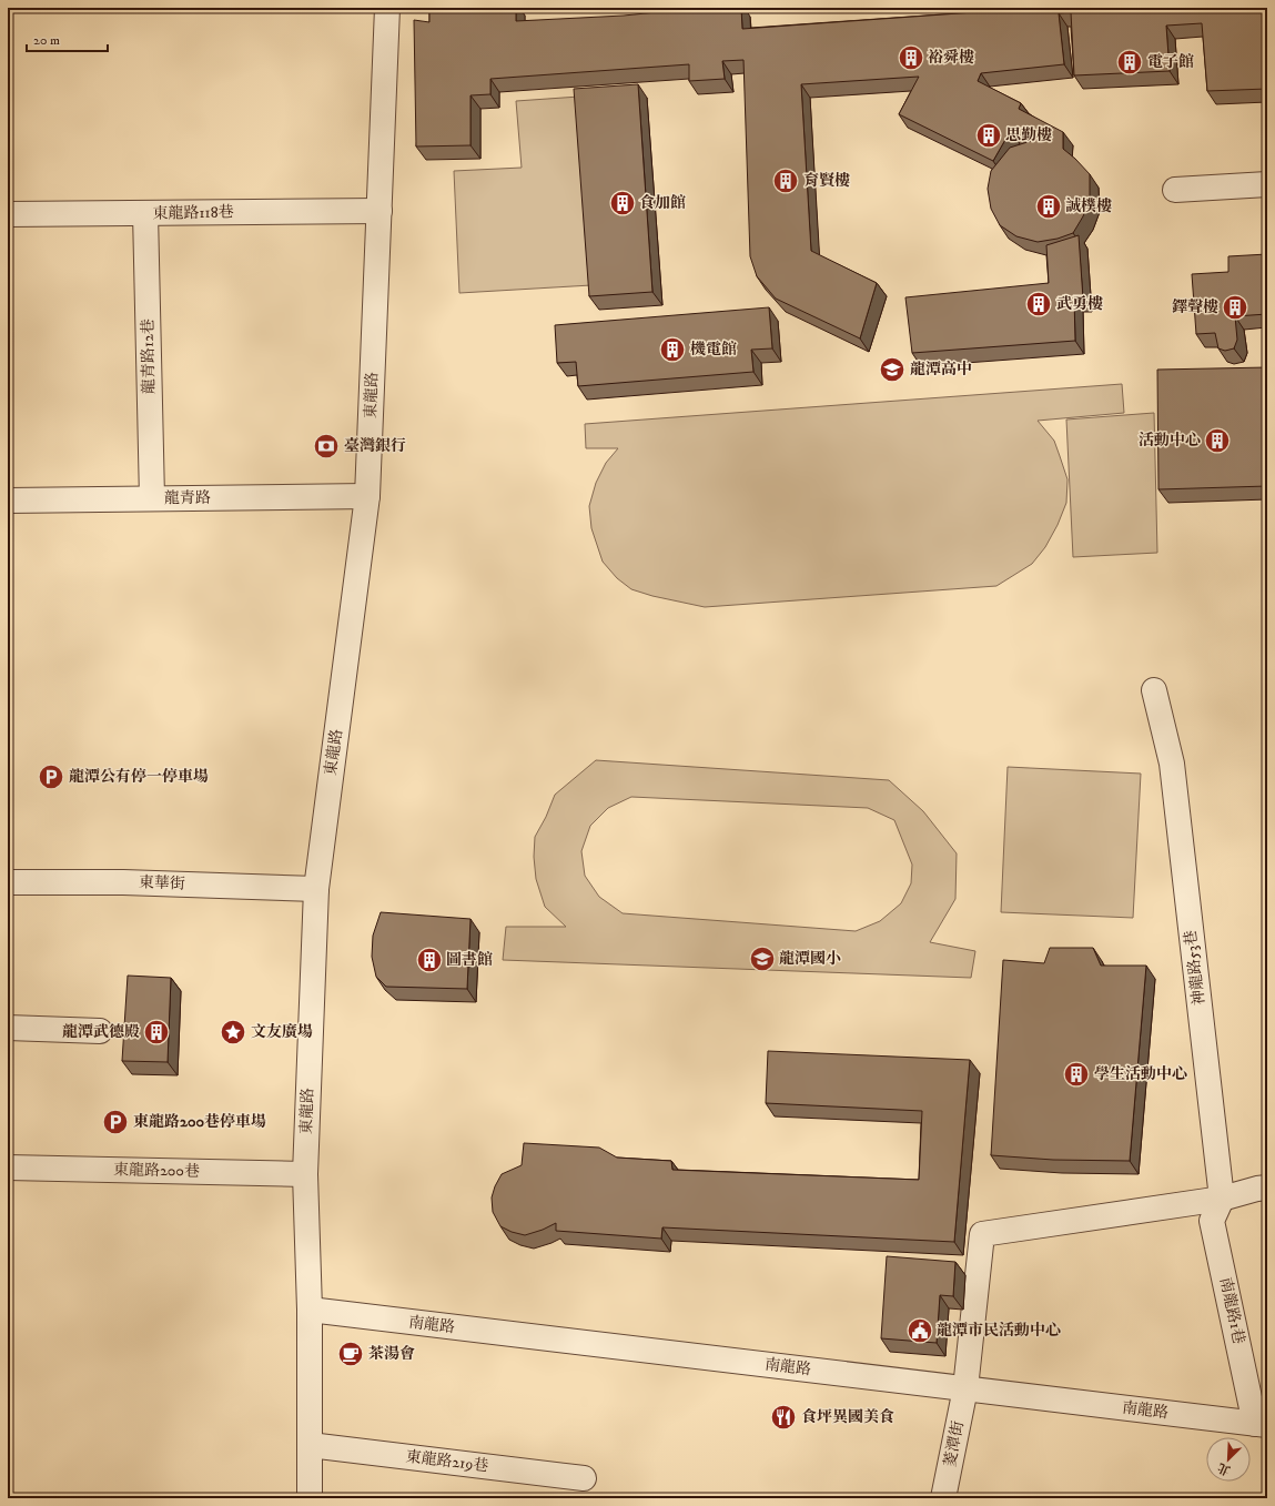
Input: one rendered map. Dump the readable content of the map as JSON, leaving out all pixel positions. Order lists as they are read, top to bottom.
{
  "streets": {
    "street": [
      "東龍路118巷",
      "龍青路12巷",
      "東龍路",
      "龍青路",
      "東華街",
      "神龍路53巷",
      "東龍路200巷",
      "南龍路1巷",
      "南龍路",
      "菱潭街",
      "東龍路219巷"
    ]
  },
  "crossings": [
    ["東龍路118巷", "龍青路12巷"],
    ["東龍路118巷", "東龍路"],
    ["龍青路12巷", "龍青路"],
    ["東龍路", "龍青路"],
    ["東龍路", "東華街"],
    ["東龍路", "東龍路200巷"],
    ["東龍路", "南龍路"],
    ["東龍路", "東龍路219巷"],
    ["神龍路53巷", "南龍路1巷"],
    ["神龍路53巷", "菱潭街"],
    ["南龍路1巷", "南龍路"],
    ["南龍路1巷", "菱潭街"],
    ["南龍路", "菱潭街"]
  ],
  "places": {
    "building": [
      "裕舜樓",
      "電子館",
      "思勤樓",
      "育賢樓",
      "食加館",
      "誠樸樓",
      "武勇樓",
      "鐸聲樓",
      "機電館",
      "活動中心",
      "圖書館",
      "龍潭武德殿",
      "學生活動中心"
    ],
    "school or university": ["龍潭高中", "龍潭國小"],
    "bank": ["臺灣銀行"],
    "parking": ["龍潭公有停一停車場", "東龍路200巷停車場"],
    "place": ["文友廣場"],
    "public building": ["龍潭市民活動中心"],
    "cafe": ["茶湯會"],
    "restaurant": ["食坪異國美食"]
  },
  "scale_bar": "20 m",
  "north": "bottom left"
}
